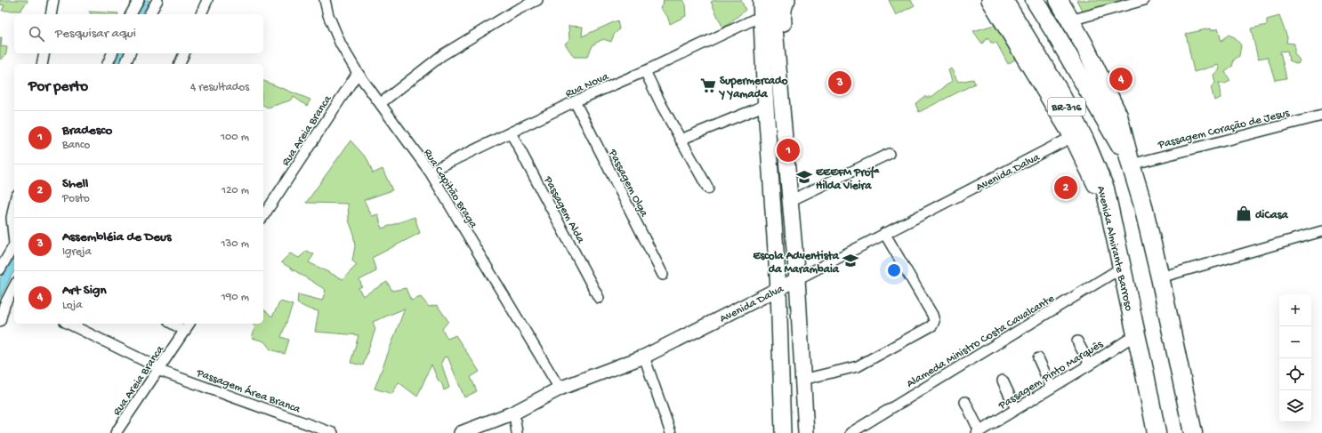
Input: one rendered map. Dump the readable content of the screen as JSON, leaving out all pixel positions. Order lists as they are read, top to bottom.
{
  "streets": {
    "highway": ["BR-316", "Avenida Almirante Barroso"],
    "street": [
      "Rua Nova",
      "Passagem Coração de Jesus",
      "Rua Areia Branca",
      "Avenida Dalva",
      "Passagem Olga",
      "Rua Capitão Braga",
      "Passagem Alda",
      "Alameda Ministro Costa Cavalcante",
      "Passagem Pinto Marquês",
      "Passagem Área Branca"
    ]
  },
  "crossings": [
    ["Rua Nova", "Passagem Olga"],
    ["Rua Nova", "Rua Capitão Braga"],
    ["Rua Nova", "Passagem Alda"],
    ["BR-316", "Passagem Coração de Jesus"],
    ["Rua Areia Branca", "Rua Capitão Braga"],
    ["Rua Areia Branca", "Passagem Área Branca"],
    ["Avenida Dalva", "Rua Capitão Braga"],
    ["Avenida Almirante Barroso", "Alameda Ministro Costa Cavalcante"],
    ["Avenida Almirante Barroso", "Passagem Pinto Marquês"]
  ],
  "places": {
    "supermarket": ["Supermercado Y Yamada"],
    "school or university": ["EEEFM Profª Hilda Vieira", "Escola Adventista da Marambaia"],
    "shop": ["diCasa"]
  },
  "page": {
    "search": "Pesquisar aqui",
    "heading": ["Por perto", "4 resultados"],
    "pins": [
      "4",
      "3",
      "1",
      "2"
    ],
    "list": [
      {
        "mark": "1",
        "name": "Bradesco",
        "note": "Banco",
        "value": "100 m"
      },
      {
        "mark": "2",
        "name": "Shell",
        "note": "Posto",
        "value": "120 m"
      },
      {
        "mark": "3",
        "name": "Assembléia de Deus",
        "note": "Igreja",
        "value": "130 m"
      },
      {
        "mark": "4",
        "name": "Art Sign",
        "note": "Loja",
        "value": "190 m"
      }
    ],
    "map_buttons": ["+", "−"]
  }
}
